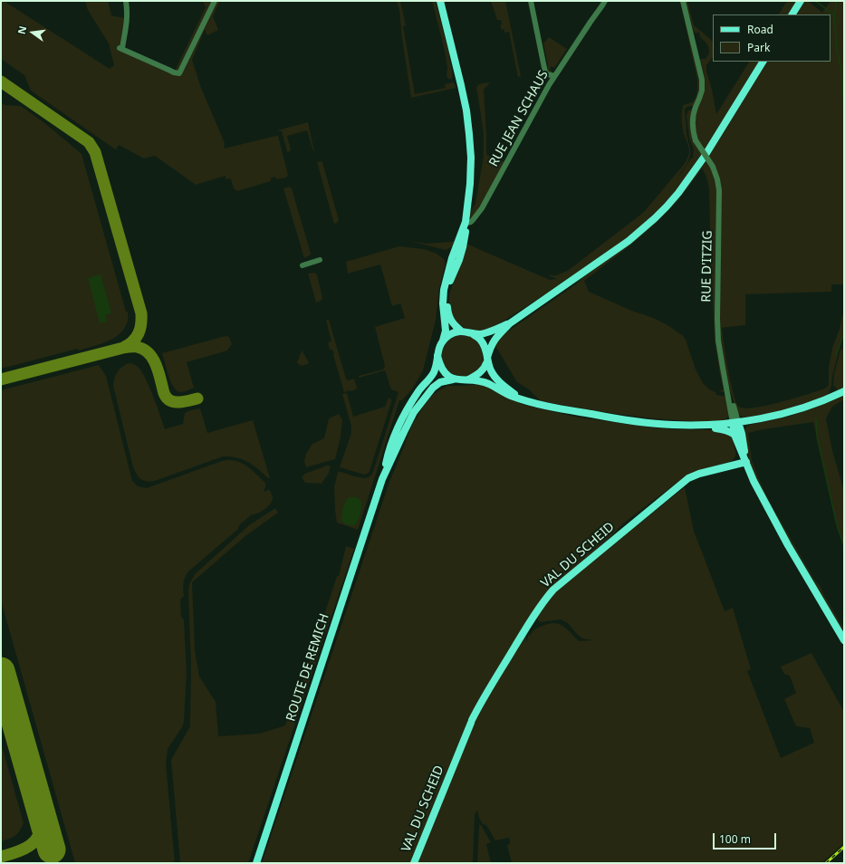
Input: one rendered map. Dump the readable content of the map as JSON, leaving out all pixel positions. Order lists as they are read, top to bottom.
{
  "streets": {
    "main road": ["VAL DU SCHEID", "ROUTE DE REMICH"],
    "street": ["RUE JEAN SCHAUS", "RUE D'ITZIG"]
  },
  "legend": ["Road", "Park"],
  "scale_bar": "100 m",
  "north": "left"
}
